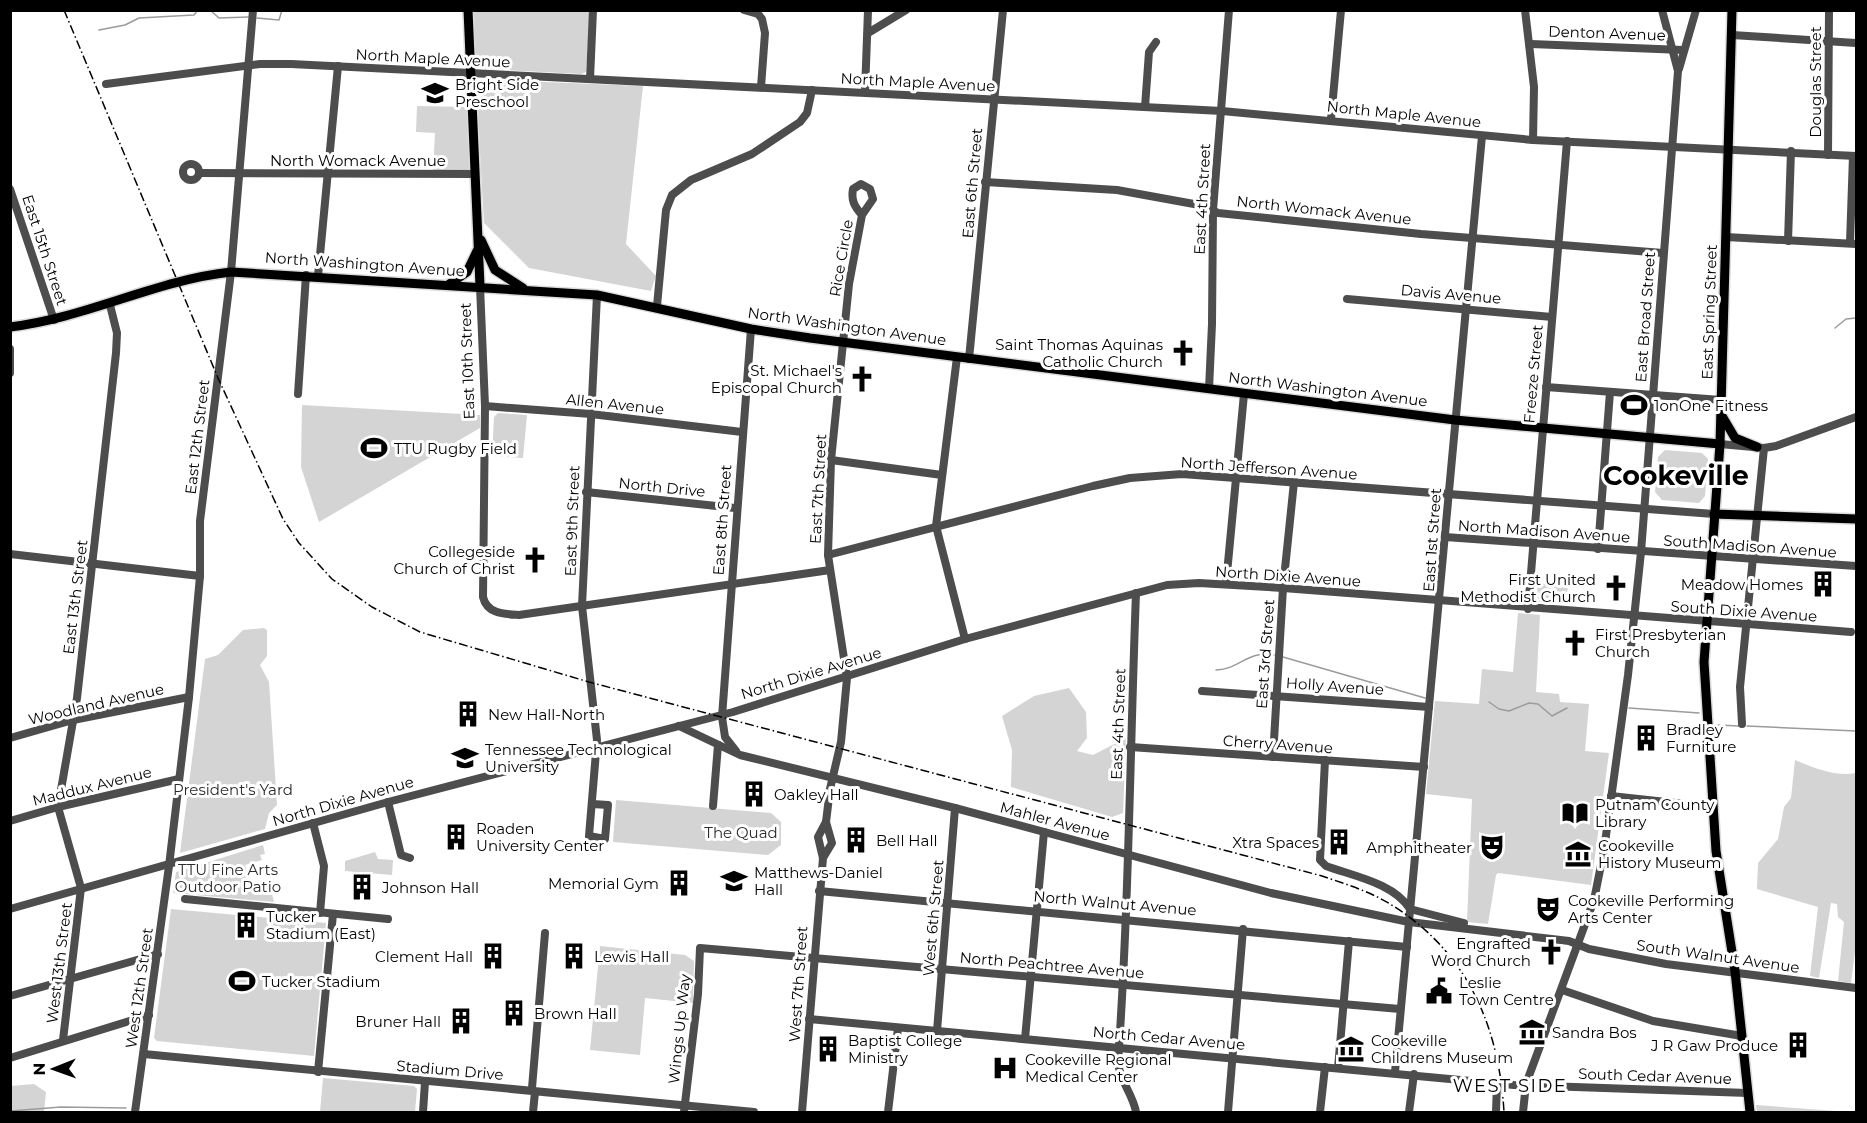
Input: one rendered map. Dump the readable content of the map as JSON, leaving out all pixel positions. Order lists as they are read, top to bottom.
{
  "streets": {
    "main road": ["North Washington Avenue", "East Spring Street", "East 10th Street"],
    "street": [
      "Denton Avenue",
      "North Maple Avenue",
      "Douglas Street",
      "North Womack Avenue",
      "East 6th Street",
      "East 4th Street",
      "East 15th Street",
      "Rice Circle",
      "Davis Avenue",
      "East Broad Street",
      "Freeze Street",
      "Allen Avenue",
      "East 12th Street",
      "North Jefferson Avenue",
      "North Drive",
      "East 7th Street",
      "East 8th Street",
      "East 9th Street",
      "North Madison Avenue",
      "East 1st Street",
      "South Madison Avenue",
      "North Dixie Avenue",
      "East 13th Street",
      "South Dixie Avenue",
      "East 3rd Street",
      "Holly Avenue",
      "Woodland Avenue",
      "Cherry Avenue",
      "Maddux Avenue",
      "Mahler Avenue",
      "North Walnut Avenue",
      "West 6th Street",
      "South Walnut Avenue",
      "West 13th Street",
      "North Peachtree Avenue",
      "West 7th Street",
      "West 12th Street",
      "Wings Up Way",
      "North Cedar Avenue",
      "Stadium Drive",
      "South Cedar Avenue"
    ]
  },
  "crossings": [
    ["Denton Avenue", "East Broad Street"],
    ["North Maple Avenue", "Douglas Street"],
    ["North Maple Avenue", "East 6th Street"],
    ["North Maple Avenue", "East 4th Street"],
    ["North Maple Avenue", "East Spring Street"],
    ["North Maple Avenue", "East Broad Street"],
    ["North Maple Avenue", "East 10th Street"],
    ["North Maple Avenue", "Freeze Street"],
    ["North Maple Avenue", "East 12th Street"],
    ["North Maple Avenue", "East 1st Street"],
    ["North Womack Avenue", "East 6th Street"],
    ["North Womack Avenue", "East 4th Street"],
    ["North Womack Avenue", "East Broad Street"],
    ["North Womack Avenue", "East 10th Street"],
    ["North Womack Avenue", "Freeze Street"],
    ["North Womack Avenue", "East 12th Street"],
    ["North Womack Avenue", "East 1st Street"],
    ["East 6th Street", "North Washington Avenue"],
    ["East 4th Street", "North Washington Avenue"],
    ["East 4th Street", "North Dixie Avenue"],
    ["East 4th Street", "Cherry Avenue"],
    ["East 4th Street", "Mahler Avenue"],
    ["East 4th Street", "North Walnut Avenue"],
    ["East 4th Street", "North Peachtree Avenue"],
    ["East 4th Street", "North Cedar Avenue"],
    ["East 15th Street", "North Washington Avenue"],
    ["Rice Circle", "North Washington Avenue"],
    ["Rice Circle", "East 7th Street"],
    ["North Washington Avenue", "East Spring Street"],
    ["North Washington Avenue", "East Broad Street"],
    ["North Washington Avenue", "East 10th Street"],
    ["North Washington Avenue", "Freeze Street"],
    ["North Washington Avenue", "East 12th Street"],
    ["North Washington Avenue", "East 7th Street"],
    ["North Washington Avenue", "East 8th Street"],
    ["North Washington Avenue", "East 9th Street"],
    ["North Washington Avenue", "East 1st Street"],
    ["North Washington Avenue", "East 13th Street"],
    ["Davis Avenue", "Freeze Street"],
    ["Davis Avenue", "East 1st Street"],
    ["East Spring Street", "North Jefferson Avenue"],
    ["East Spring Street", "South Madison Avenue"],
    ["East Spring Street", "South Dixie Avenue"],
    ["East Spring Street", "South Walnut Avenue"],
    ["East Spring Street", "South Cedar Avenue"],
    ["East Broad Street", "North Jefferson Avenue"],
    ["East Broad Street", "North Madison Avenue"],
    ["East Broad Street", "South Madison Avenue"],
    ["East Broad Street", "North Dixie Avenue"],
    ["East Broad Street", "South Dixie Avenue"],
    ["East Broad Street", "South Walnut Avenue"],
    ["East Broad Street", "North Cedar Avenue"],
    ["East Broad Street", "South Cedar Avenue"],
    ["East 10th Street", "Allen Avenue"],
    ["East 10th Street", "East 9th Street"],
    ["Freeze Street", "North Jefferson Avenue"],
    ["Freeze Street", "North Madison Avenue"],
    ["Freeze Street", "North Dixie Avenue"],
    ["Allen Avenue", "East 8th Street"],
    ["Allen Avenue", "East 9th Street"],
    ["East 12th Street", "North Dixie Avenue"],
    ["East 12th Street", "Woodland Avenue"],
    ["East 12th Street", "Maddux Avenue"],
    ["East 12th Street", "West 12th Street"],
    ["North Jefferson Avenue", "East 7th Street"],
    ["North Jefferson Avenue", "East 1st Street"],
    ["North Jefferson Avenue", "East 3rd Street"],
    ["North Drive", "East 8th Street"],
    ["North Drive", "East 9th Street"],
    ["East 7th Street", "North Dixie Avenue"],
    ["East 7th Street", "Mahler Avenue"],
    ["East 7th Street", "West 7th Street"],
    ["East 8th Street", "North Dixie Avenue"],
    ["East 9th Street", "North Dixie Avenue"],
    ["North Madison Avenue", "East 1st Street"],
    ["North Madison Avenue", "South Madison Avenue"],
    ["East 1st Street", "North Dixie Avenue"],
    ["East 1st Street", "Holly Avenue"],
    ["East 1st Street", "Cherry Avenue"],
    ["East 1st Street", "Mahler Avenue"],
    ["East 1st Street", "North Walnut Avenue"],
    ["East 1st Street", "North Peachtree Avenue"],
    ["East 1st Street", "North Cedar Avenue"],
    ["North Dixie Avenue", "East 13th Street"],
    ["North Dixie Avenue", "South Dixie Avenue"],
    ["North Dixie Avenue", "East 3rd Street"],
    ["North Dixie Avenue", "Mahler Avenue"],
    ["North Dixie Avenue", "West 13th Street"],
    ["North Dixie Avenue", "West 12th Street"],
    ["East 13th Street", "Woodland Avenue"],
    ["East 13th Street", "Maddux Avenue"],
    ["East 13th Street", "West 13th Street"],
    ["East 3rd Street", "Holly Avenue"],
    ["East 3rd Street", "Cherry Avenue"],
    ["Mahler Avenue", "West 6th Street"],
    ["Mahler Avenue", "West 7th Street"],
    ["North Walnut Avenue", "West 6th Street"],
    ["North Walnut Avenue", "West 7th Street"],
    ["West 6th Street", "North Peachtree Avenue"],
    ["West 6th Street", "North Cedar Avenue"],
    ["North Peachtree Avenue", "West 7th Street"],
    ["North Peachtree Avenue", "Wings Up Way"],
    ["West 7th Street", "North Cedar Avenue"],
    ["West 12th Street", "Stadium Drive"],
    ["Wings Up Way", "Stadium Drive"],
    ["North Cedar Avenue", "South Cedar Avenue"]
  ],
  "districts": ["Cookeville", "WEST SIDE"],
  "parks": ["President's Yard", "The Quad", "TTU Fine Arts Outdoor Patio"],
  "places": {
    "school or university": ["Bright Side Preschool", "Tennessee Technological University", "Matthews-Daniel Hall"],
    "church": [
      "Saint Thomas Aquinas Catholic Church",
      "St. Michael's Episcopal Church",
      "Collegeside Church of Christ",
      "First United Methodist Church",
      "First Presbyterian Church",
      "Engrafted Word Church"
    ],
    "sports": ["1onOne Fitness", "TTU Rugby Field", "Tucker Stadium"],
    "building": [
      "Meadow Homes",
      "New Hall-North",
      "Bradley Furniture",
      "Oakley Hall",
      "Roaden University Center",
      "Bell Hall",
      "Xtra Spaces",
      "Memorial Gym",
      "Johnson Hall",
      "Tucker Stadium (East)",
      "Clement Hall",
      "Lewis Hall",
      "Brown Hall",
      "Bruner Hall",
      "J R Gaw Produce",
      "Baptist College Ministry"
    ],
    "library": ["Putnam County Library"],
    "theatre": ["Amphitheater", "Cookeville Performing Arts Center"],
    "museum": ["Cookeville History Museum", "Sandra Bos", "Cookeville Childrens Museum"],
    "public building": ["Leslie Town Centre"],
    "hospital": ["Cookeville Regional Medical Center"]
  },
  "north": "left"
}
